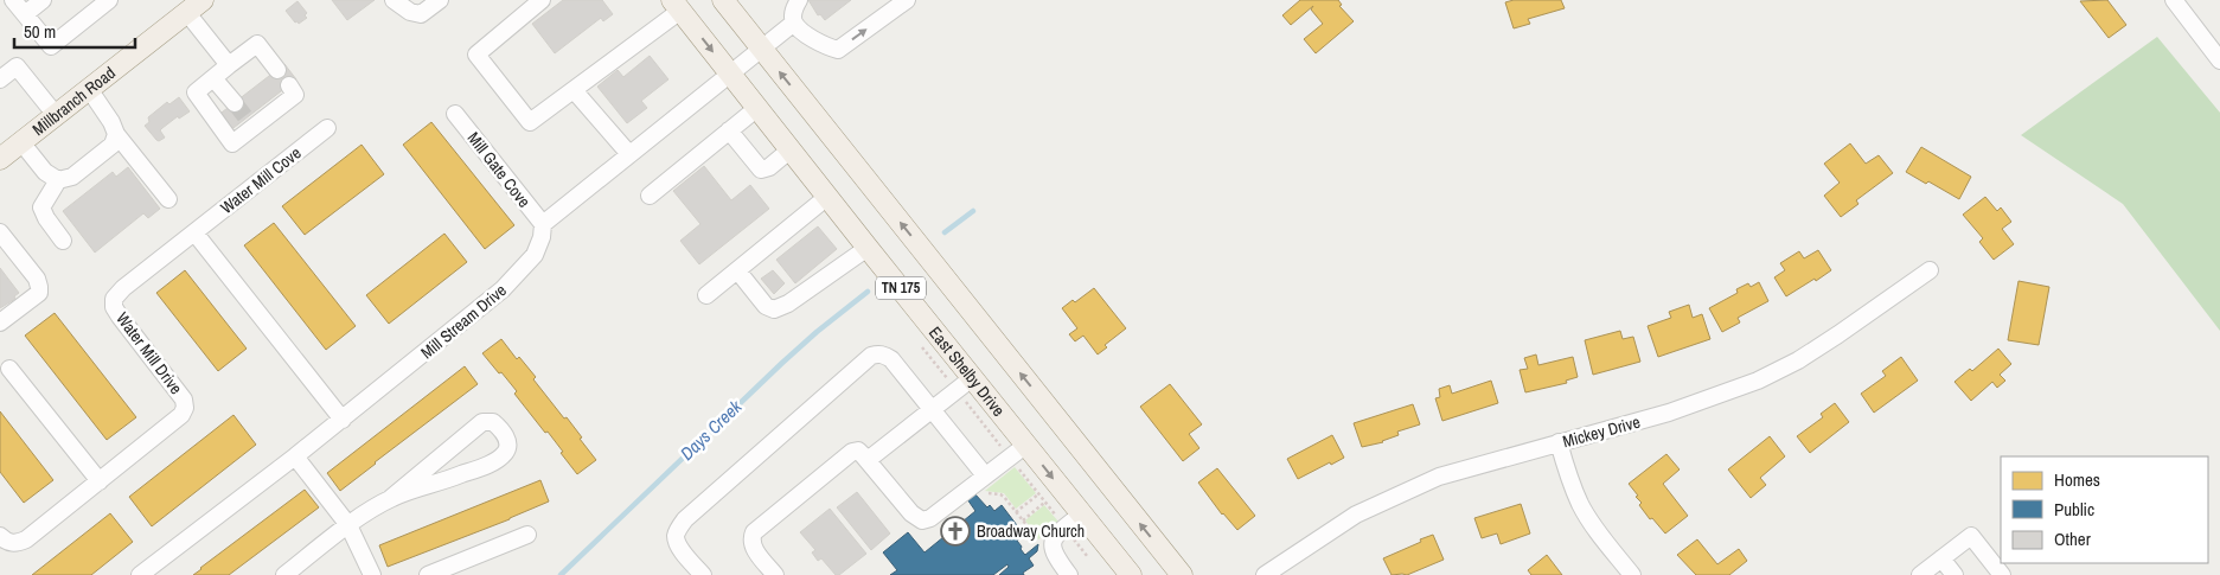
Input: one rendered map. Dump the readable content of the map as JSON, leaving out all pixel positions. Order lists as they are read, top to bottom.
{
  "streets": {
    "main road": ["Millbranch Road", "TN 175", "East Shelby Drive"],
    "street": [
      "Mill Gate Cove",
      "Water Mill Cove",
      "Mill Stream Drive",
      "Water Mill Drive",
      "Mickey Drive"
    ]
  },
  "crossings": [
    ["Mill Gate Cove", "Mill Stream Drive"],
    ["Water Mill Cove", "Water Mill Drive"]
  ],
  "water": ["Days Creek"],
  "places": {
    "church": ["Broadway Church"]
  },
  "legend": ["Homes", "Public", "Other"],
  "scale_bar": "50 m"
}
